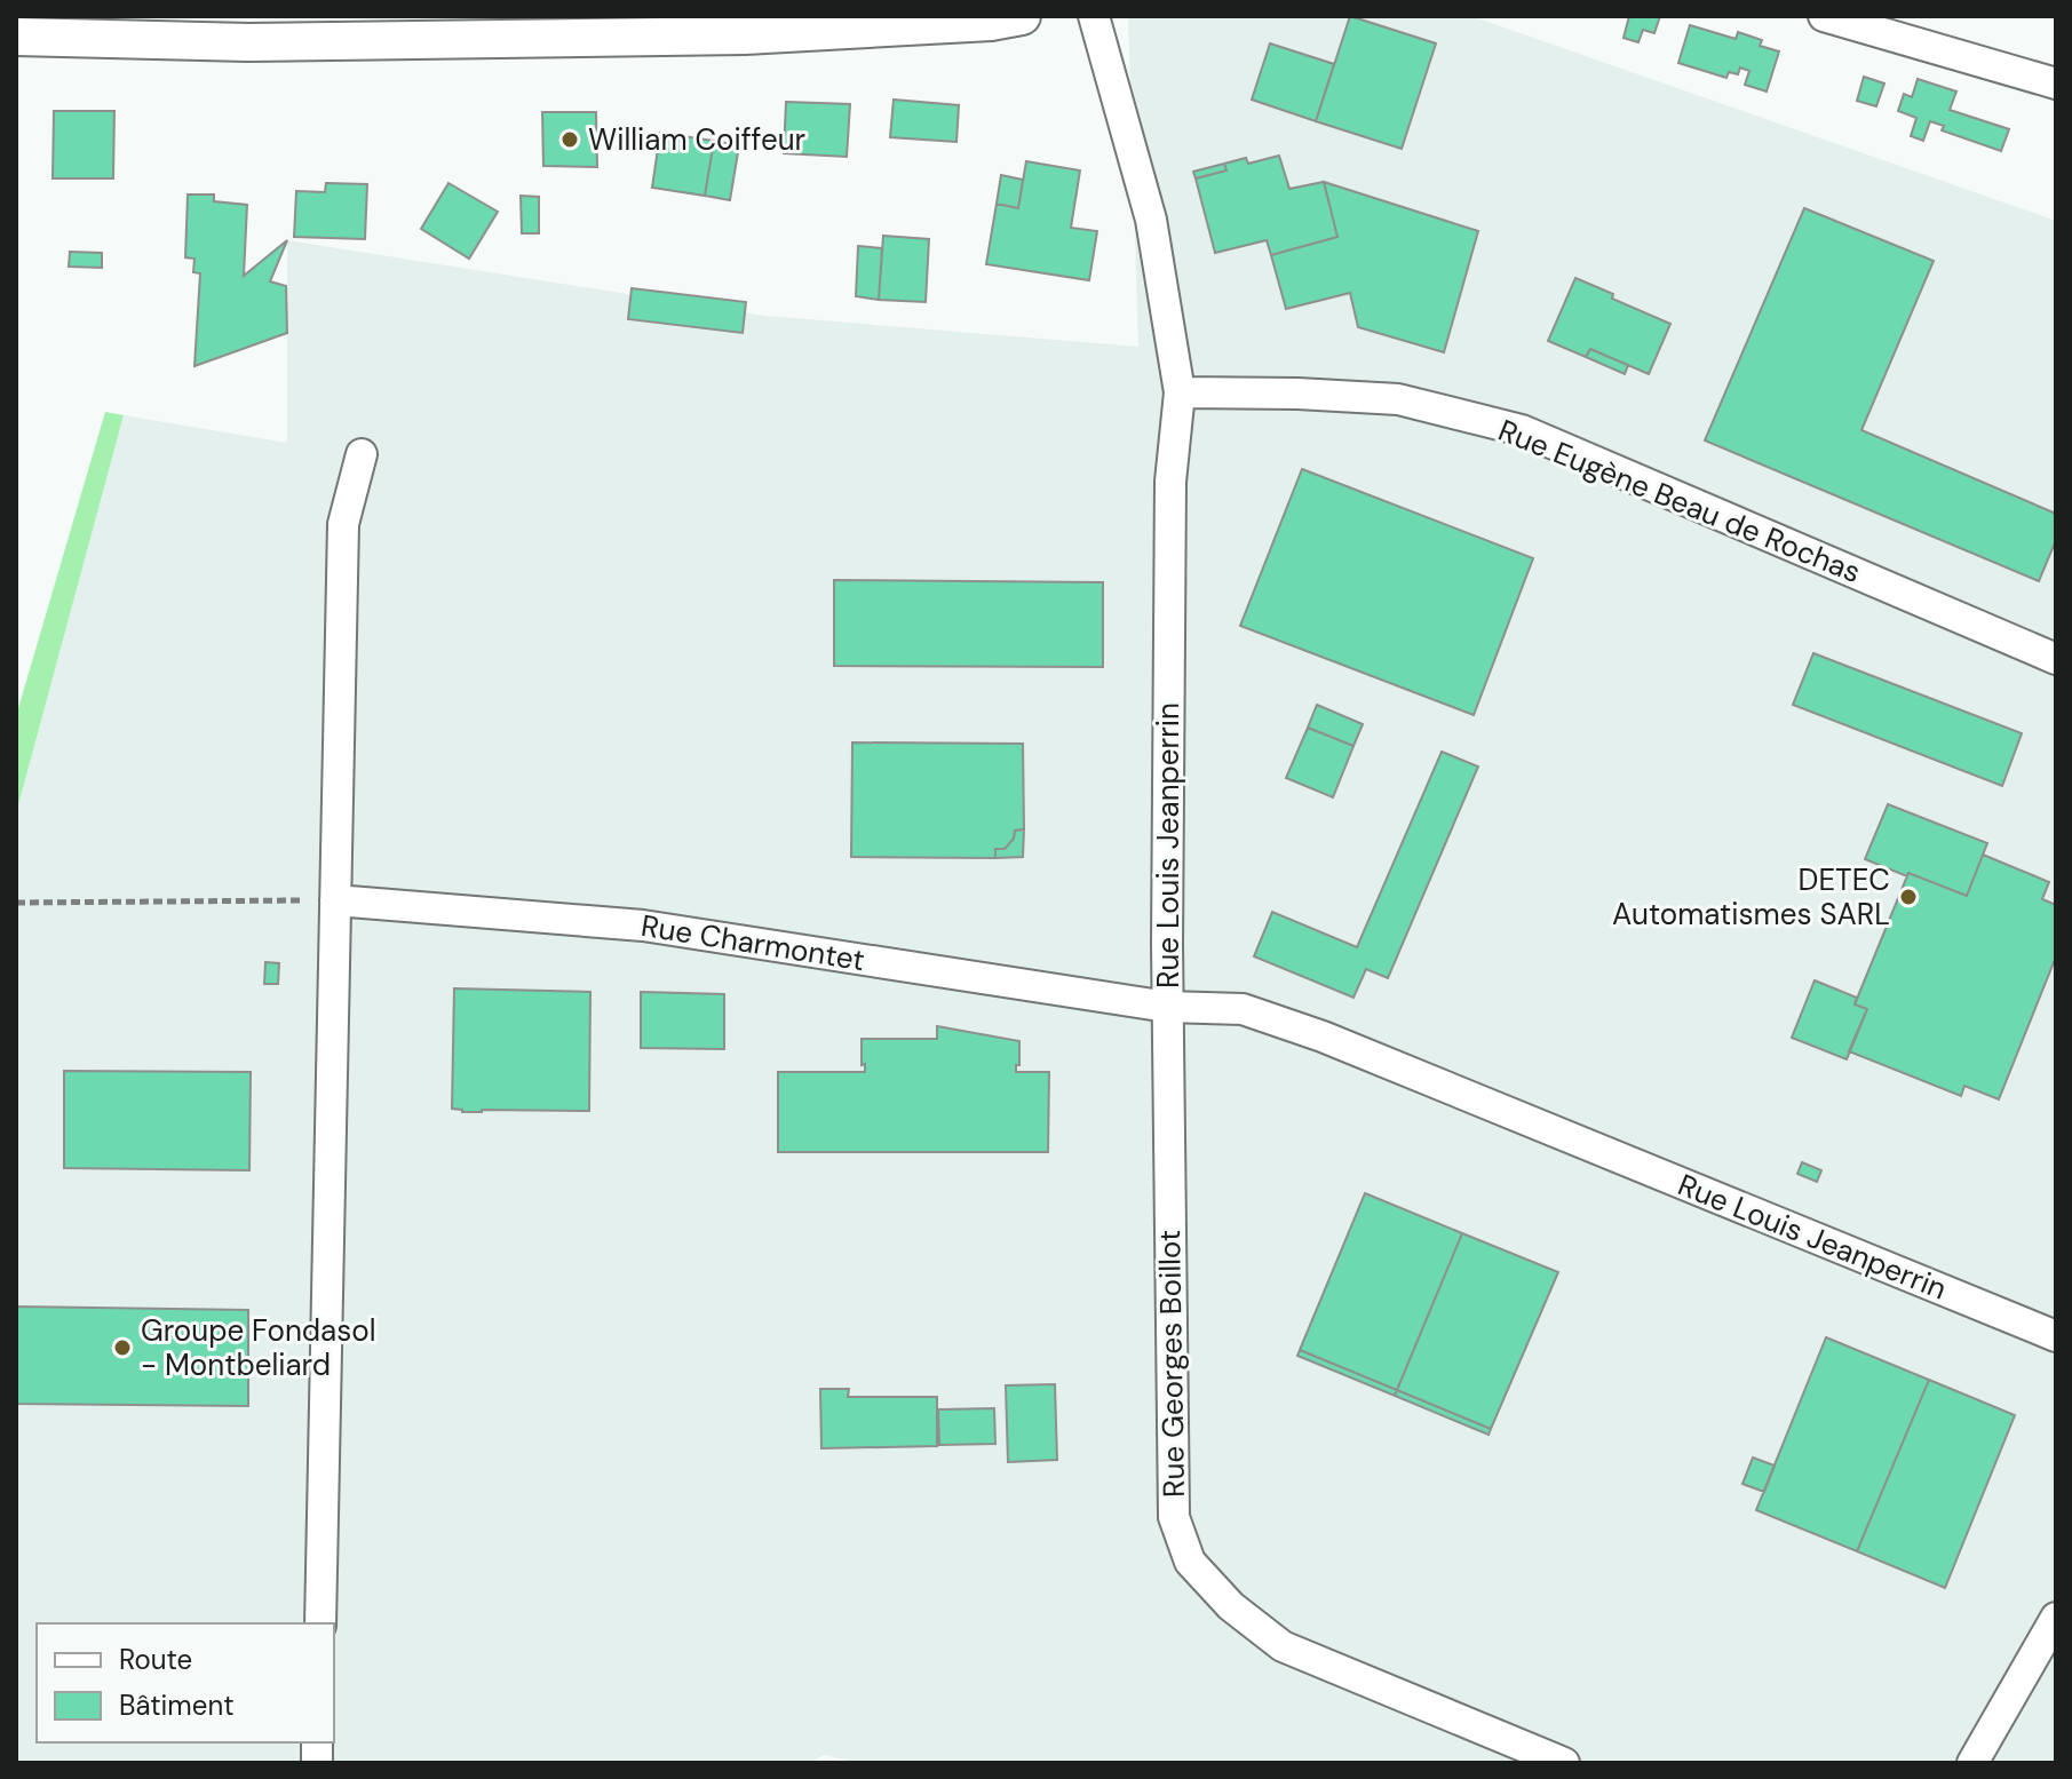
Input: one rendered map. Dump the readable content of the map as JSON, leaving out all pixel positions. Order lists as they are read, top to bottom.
{
  "streets": {
    "street": [
      "Rue Eugène Beau de Rochas",
      "Rue Louis Jeanperrin",
      "Rue Charmontet",
      "Rue Georges Boillot"
    ]
  },
  "crossings": [
    ["Rue Eugène Beau de Rochas", "Rue Louis Jeanperrin"],
    ["Rue Louis Jeanperrin", "Rue Charmontet"],
    ["Rue Louis Jeanperrin", "Rue Georges Boillot"],
    ["Rue Charmontet", "Rue Georges Boillot"]
  ],
  "places": ["William Coiffeur", "DETEC Automatismes SARL", "Groupe Fondasol - Montbeliard"],
  "legend": ["Route", "Bâtiment"]
}
